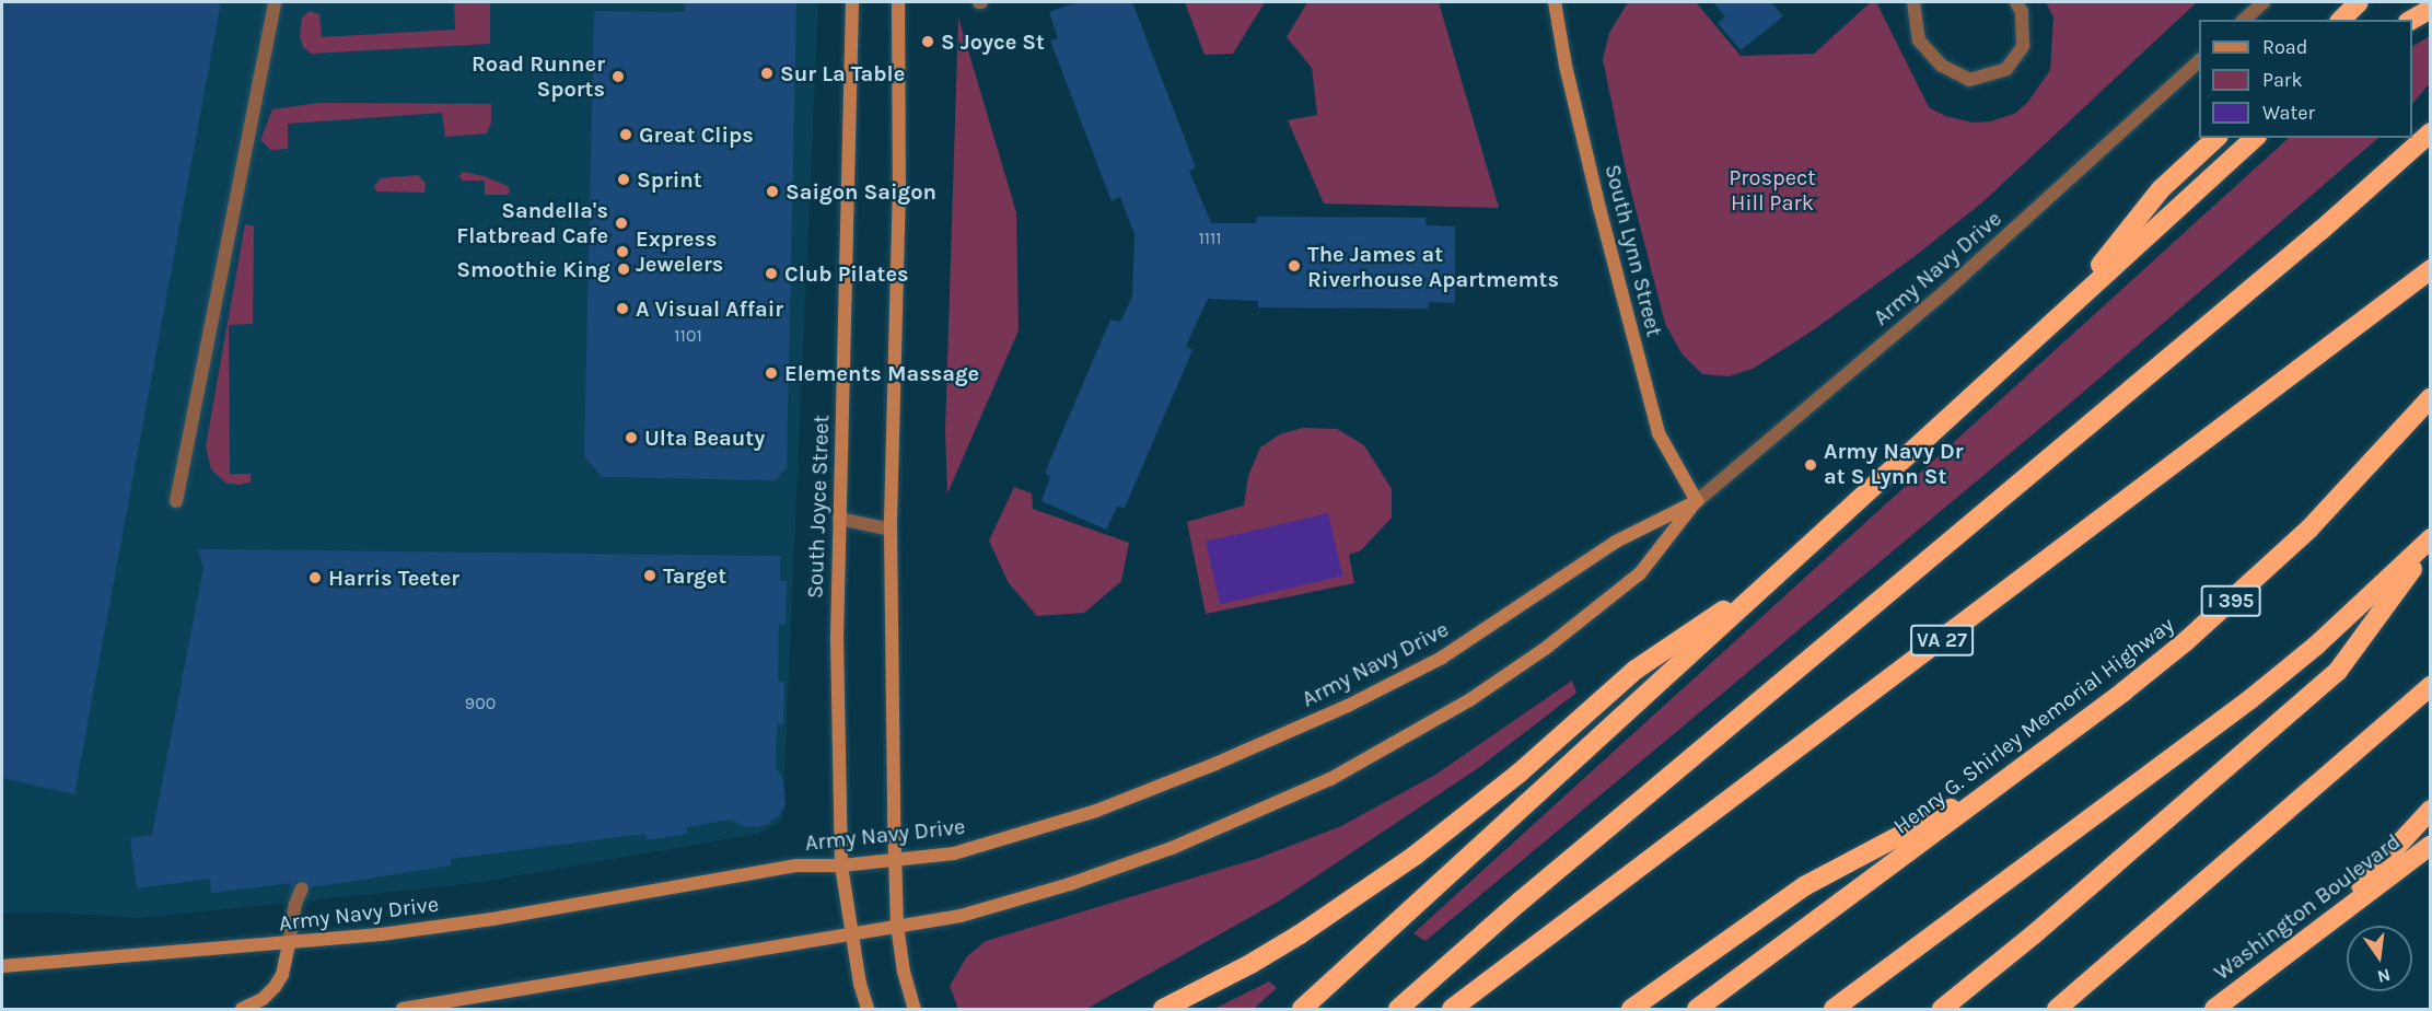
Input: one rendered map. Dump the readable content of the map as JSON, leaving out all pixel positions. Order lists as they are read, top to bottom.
{
  "streets": {
    "highway": [
      "I 395",
      "VA 27",
      "Henry G. Shirley Memorial Highway",
      "Washington Boulevard"
    ],
    "main road": ["South Lynn Street", "Army Navy Drive", "South Joyce Street"]
  },
  "crossings": [
    ["South Lynn Street", "Army Navy Drive"],
    ["Army Navy Drive", "South Joyce Street"]
  ],
  "parks": ["Prospect Hill Park"],
  "places": [
    "S Joyce St",
    "Sur La Table",
    "Road Runner Sports",
    "Great Clips",
    "Sprint",
    "Saigon Saigon",
    "Sandella's Flatbread Cafe",
    "Express Jewelers",
    "The James at Riverhouse Apartmemts",
    "Smoothie King",
    "Club Pilates",
    "A Visual Affair",
    "Elements Massage",
    "Ulta Beauty",
    "Army Navy Dr at S Lynn St",
    "Target",
    "Harris Teeter"
  ],
  "house_numbers": ["1111", "1101", "900"],
  "legend": ["Road", "Park", "Water"],
  "north": "bottom"
}
